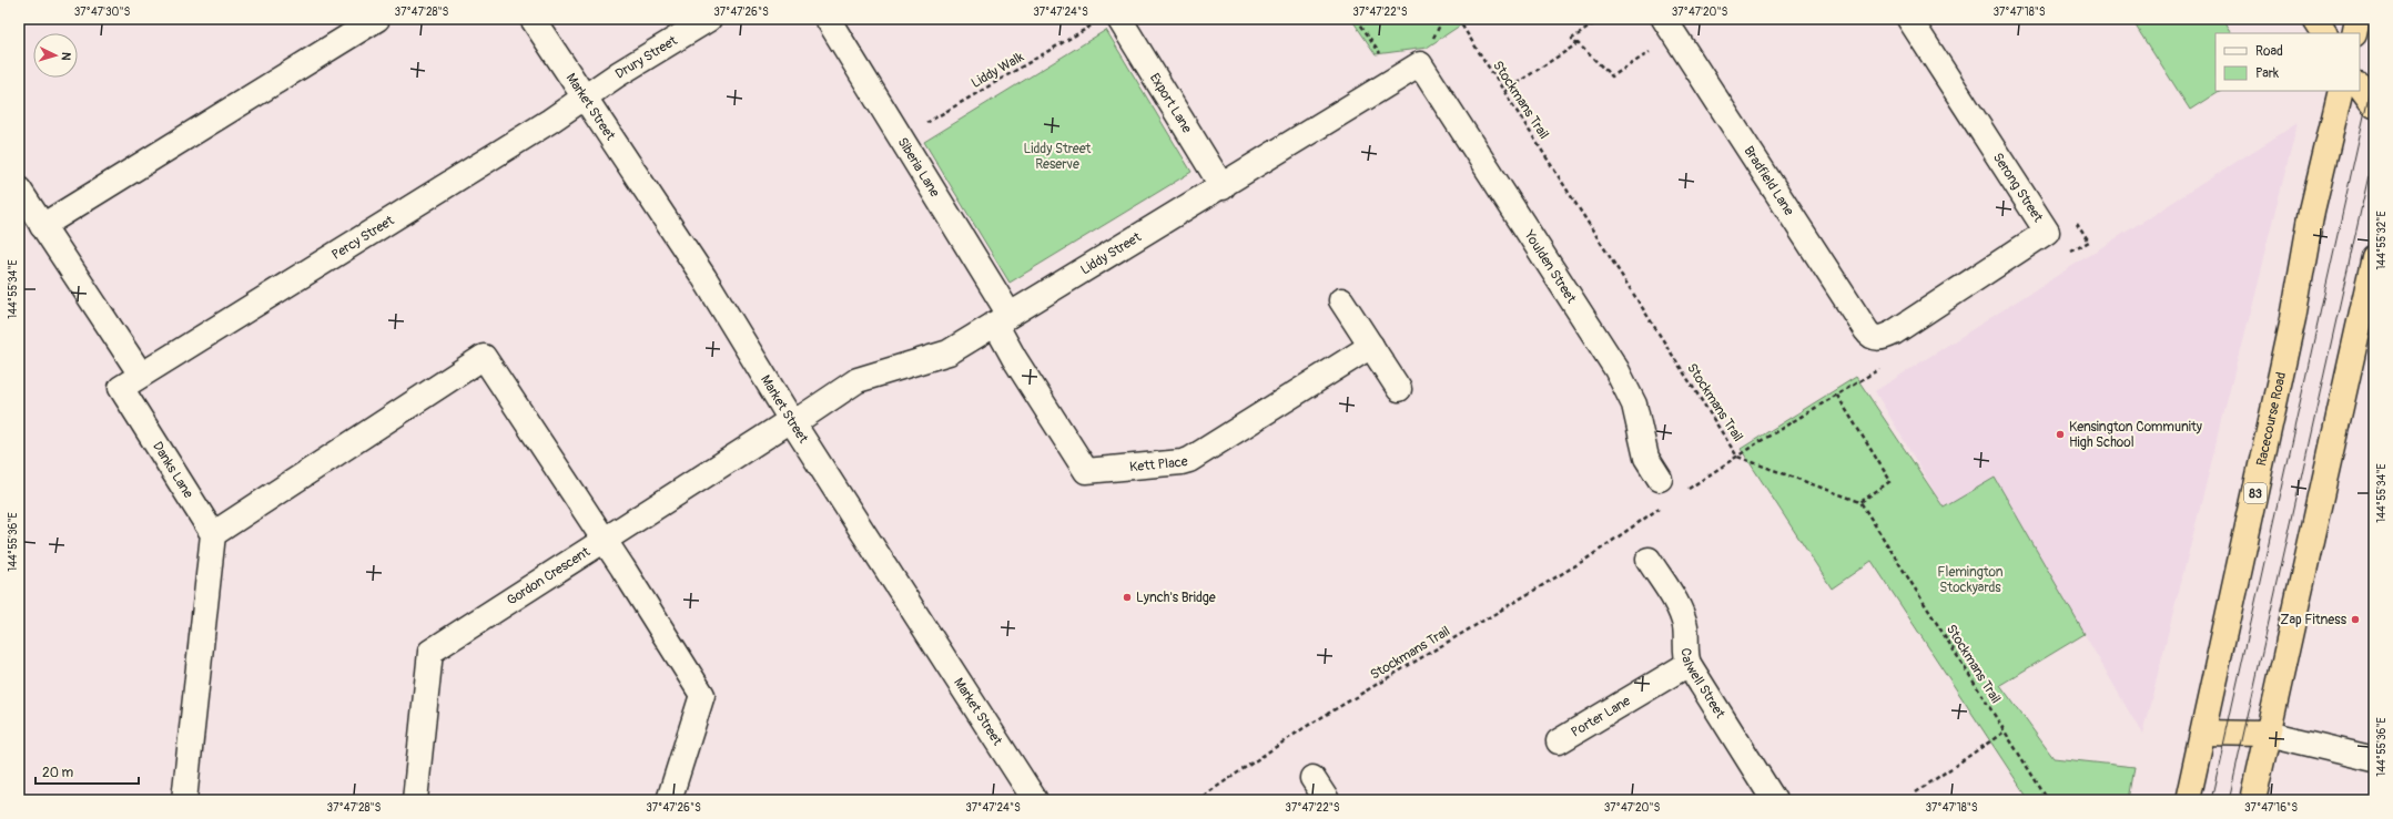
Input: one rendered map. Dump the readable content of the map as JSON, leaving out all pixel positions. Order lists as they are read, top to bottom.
{
  "streets": {
    "highway": ["Racecourse Road", "83"],
    "street": [
      "Drury Street",
      "Export Lane",
      "Market Street",
      "Siberia Lane",
      "Bradfield Lane",
      "Serong Street",
      "Percy Street",
      "Liddy Street",
      "Youlden Street",
      "Kett Place",
      "Danks Lane",
      "Gordon Crescent",
      "Calwell Street",
      "Porter Lane"
    ],
    "path": ["Liddy Walk", "Stockmans Trail"]
  },
  "crossings": [
    ["Drury Street", "Market Street"],
    ["Drury Street", "Percy Street"],
    ["Liddy Walk", "Siberia Lane"],
    ["Export Lane", "Liddy Street"],
    ["Market Street", "Percy Street"],
    ["Market Street", "Liddy Street"],
    ["Market Street", "Gordon Crescent"],
    ["Siberia Lane", "Liddy Street"],
    ["Siberia Lane", "Kett Place"],
    ["Bradfield Lane", "Serong Street"],
    ["Percy Street", "Danks Lane"],
    ["Liddy Street", "Youlden Street"],
    ["Liddy Street", "Kett Place"],
    ["Liddy Street", "Gordon Crescent"],
    ["Calwell Street", "Porter Lane"]
  ],
  "parks": ["Liddy Street Reserve", "Flemington Stockyards"],
  "places": ["Kensington Community High School", "Lynch's Bridge", "Zap Fitness"],
  "legend": ["Road", "Park"],
  "scale_bar": "20 m",
  "north": "right",
  "coordinates": [
    "37°47'30\"S",
    "37°47'28\"S",
    "37°47'26\"S",
    "37°47'24\"S",
    "37°47'22\"S",
    "37°47'20\"S",
    "37°47'18\"S",
    "144°55'32\"E",
    "144°55'34\"E",
    "144°55'36\"E",
    "37°47'16\"S"
  ]
}
